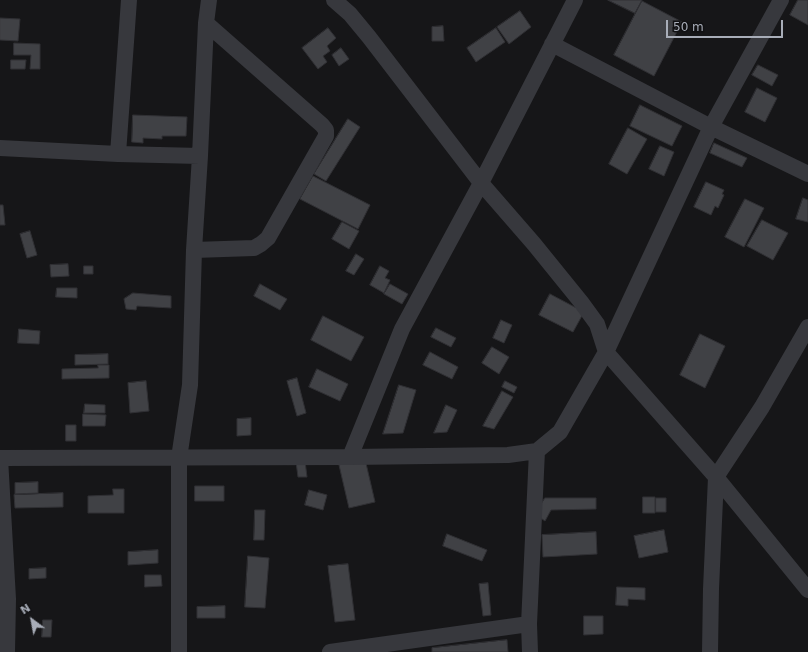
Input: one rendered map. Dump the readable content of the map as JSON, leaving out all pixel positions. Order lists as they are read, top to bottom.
{
  "scale_bar": "50 m",
  "north": "top left"
}
